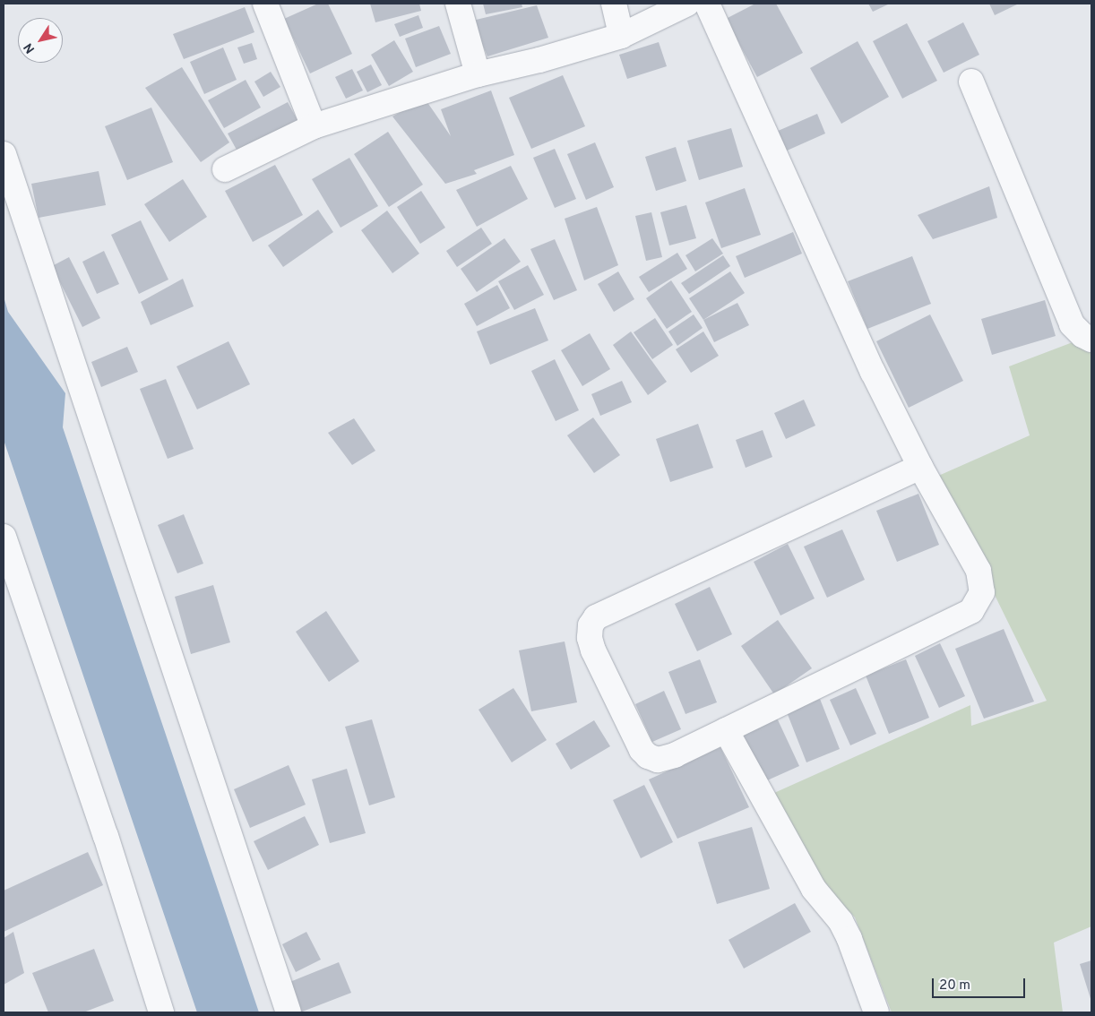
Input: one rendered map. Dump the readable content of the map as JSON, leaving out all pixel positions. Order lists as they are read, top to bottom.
{
  "scale_bar": "20 m",
  "north": "bottom left"
}
